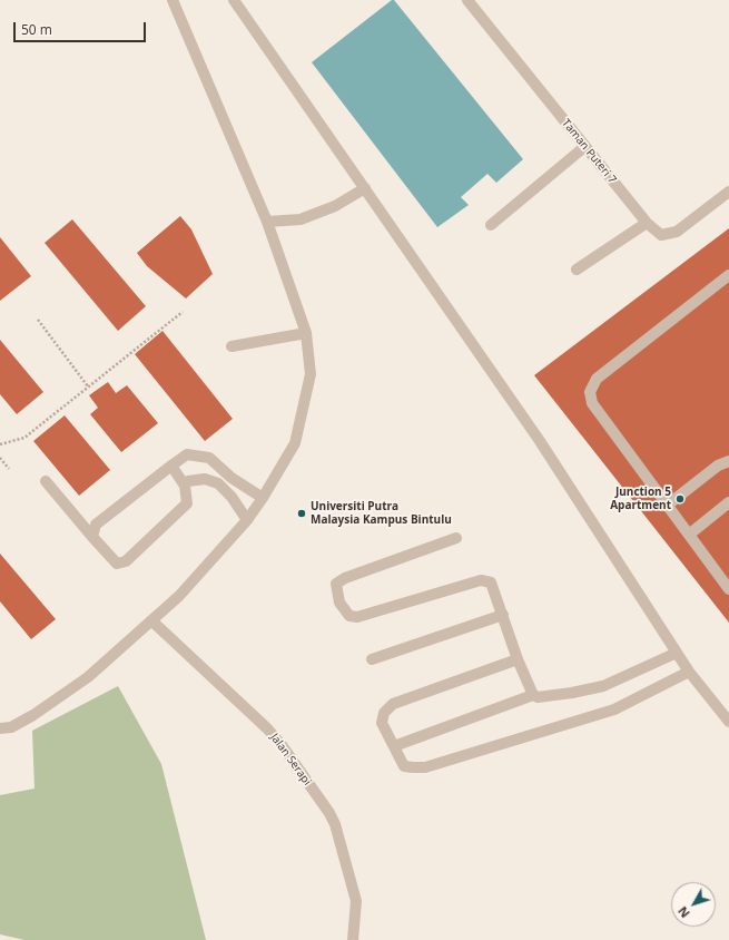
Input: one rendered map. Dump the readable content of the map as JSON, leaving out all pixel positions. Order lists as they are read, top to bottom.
{
  "streets": {
    "street": ["Taman Puteri 7", "Jalan Serapi"]
  },
  "places": ["Junction 5 Apartment", "Universiti Putra Malaysia Kampus Bintulu"],
  "scale_bar": "50 m",
  "north": "bottom left"
}
